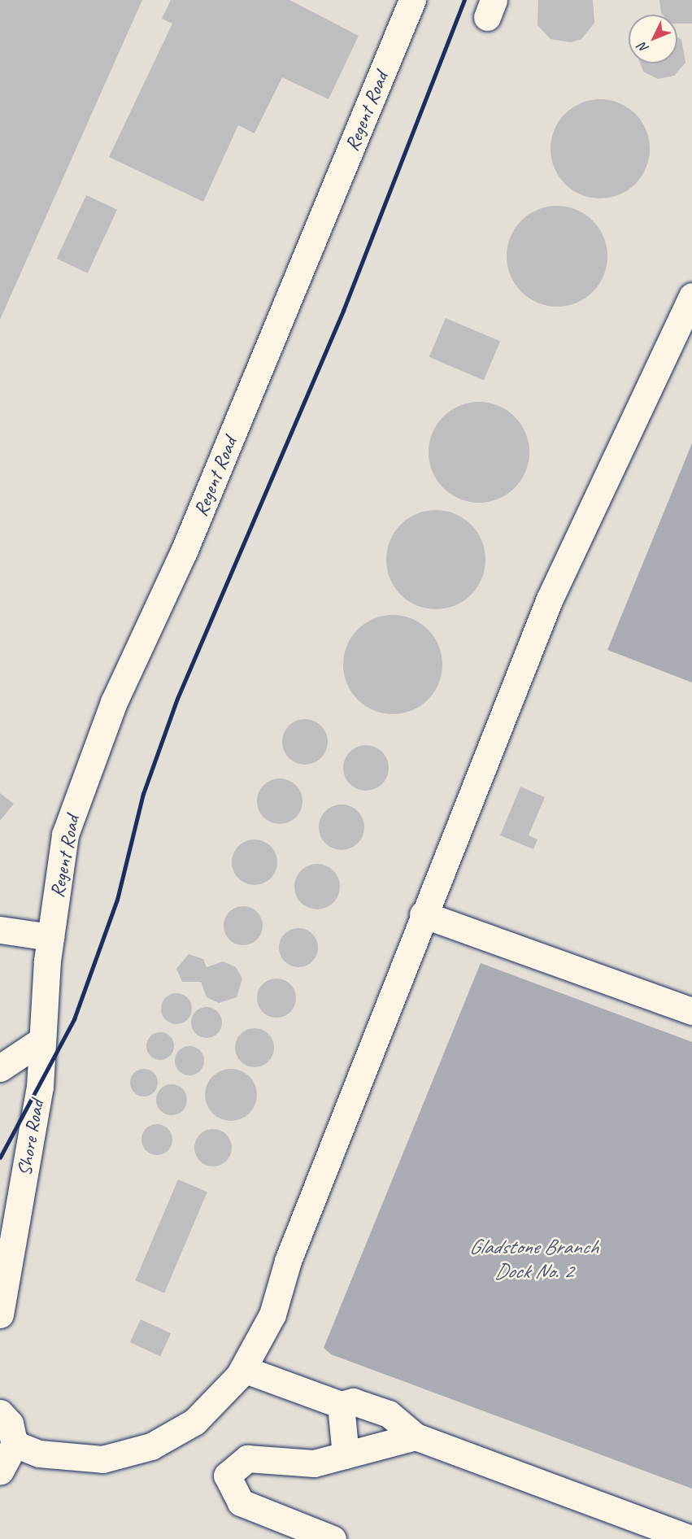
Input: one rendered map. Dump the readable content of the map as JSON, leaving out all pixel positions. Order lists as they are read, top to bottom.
{
  "streets": {
    "street": ["Regent Road", "Shore Road"]
  },
  "crossings": [
    ["Regent Road", "Shore Road"]
  ],
  "water": ["Gladstone Branch Dock No. 2"],
  "north": "bottom left"
}
